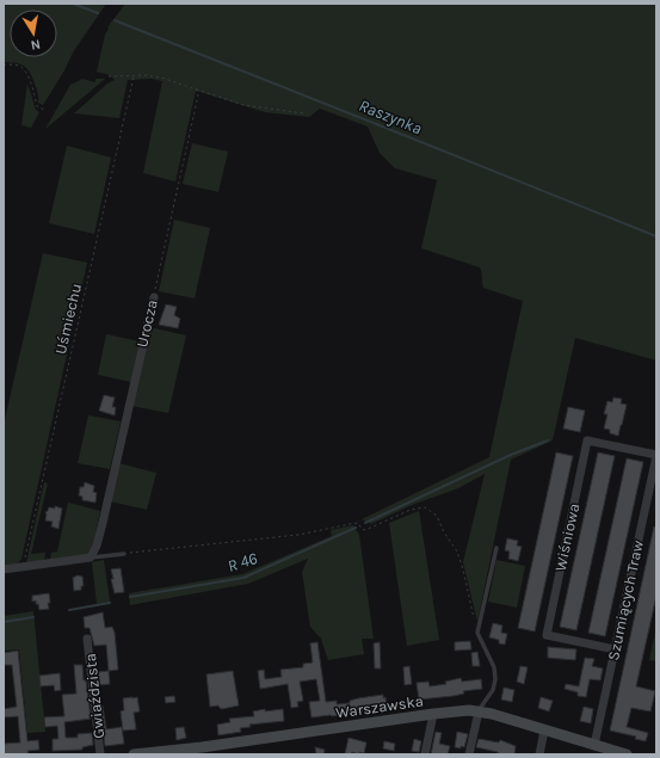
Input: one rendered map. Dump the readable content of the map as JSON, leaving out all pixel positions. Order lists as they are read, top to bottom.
{
  "streets": {
    "street": [
      "Urocza",
      "Wiśniowa",
      "Szumiących Traw",
      "Gwiaździsta",
      "Warszawska"
    ],
    "path": ["Uśmiechu"]
  },
  "crossings": [
    ["Wiśniowa", "Szumiących Traw"],
    ["Szumiących Traw", "Warszawska"]
  ],
  "water": ["Raszynka", "R 46"],
  "north": "bottom"
}
